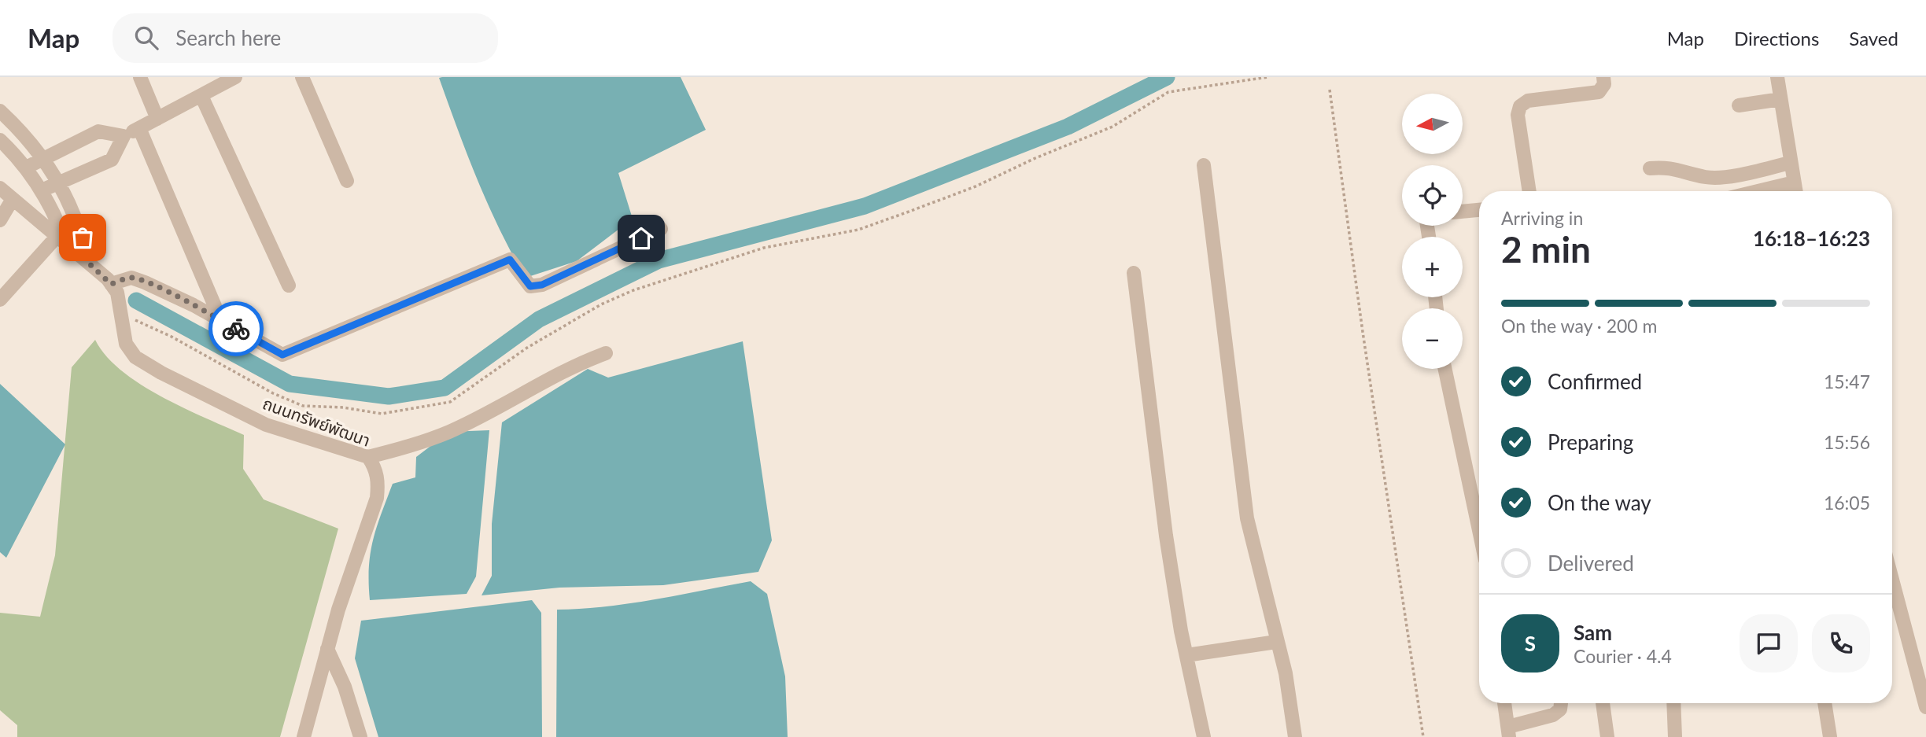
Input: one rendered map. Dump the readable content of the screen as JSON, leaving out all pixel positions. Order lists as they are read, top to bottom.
{
  "streets": {
    "street": ["ถนนทรัพย์พัฒนา"]
  },
  "north": "left",
  "page": {
    "header": "Map",
    "search": "Search here",
    "nav": ["Map", "Directions", "Saved"],
    "map_buttons": ["+", "−"],
    "heading": ["2 min", "Arriving in", "16:18–16:23"],
    "panel": ["Sam", "Courier · 4.4"],
    "bar": "On the way · 200 m",
    "list": [
      ["Confirmed", "15:47"],
      ["Preparing", "15:56"],
      ["On the way", "16:05"],
      "Delivered"
    ],
    "round": "S"
  }
}
